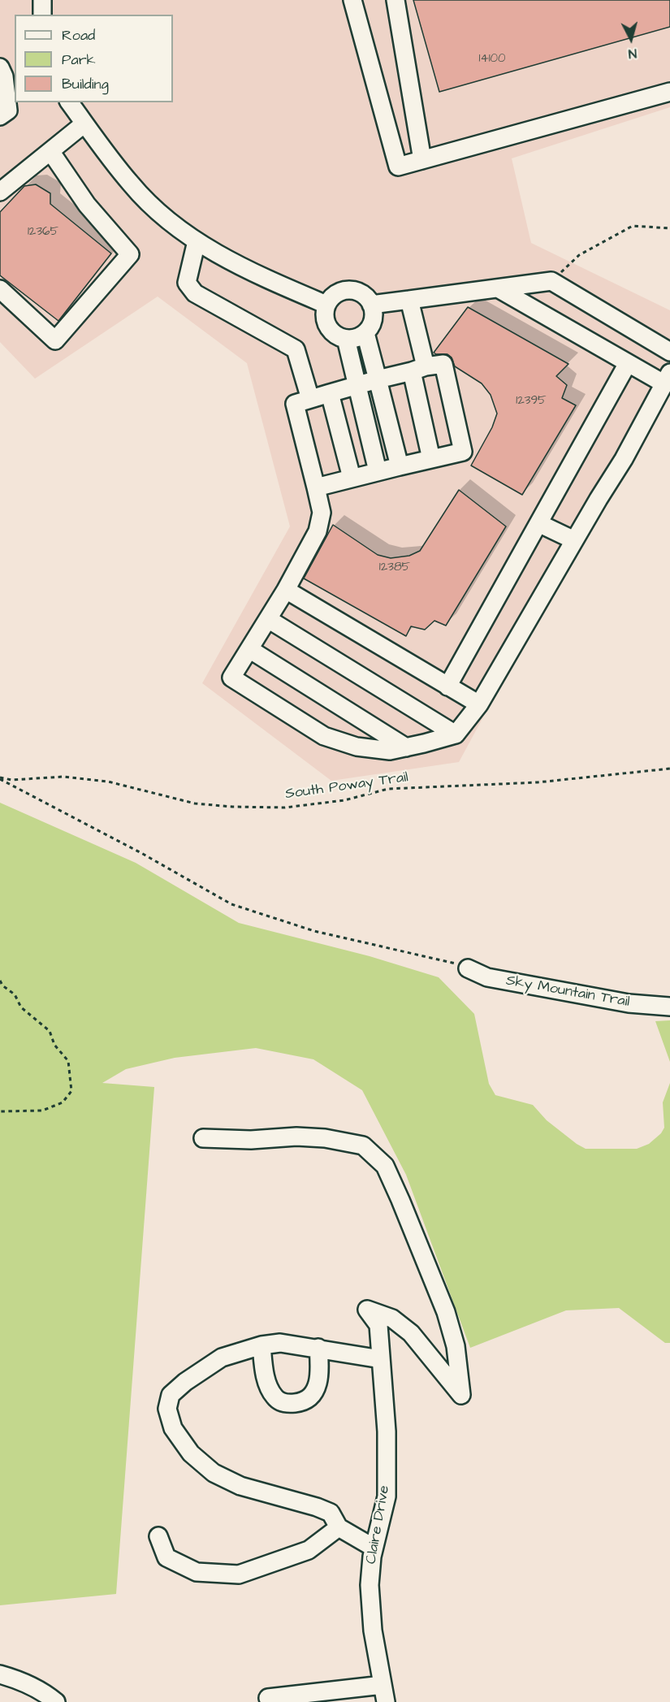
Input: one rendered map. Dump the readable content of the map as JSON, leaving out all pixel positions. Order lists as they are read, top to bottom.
{
  "streets": {
    "street": ["Sky Mountain Trail", "Claire Drive"],
    "path": ["South Poway Trail"]
  },
  "house_numbers": [
    "14100",
    "12365",
    "12395",
    "12385"
  ],
  "legend": ["Road", "Park", "Building"],
  "north": "bottom"
}
